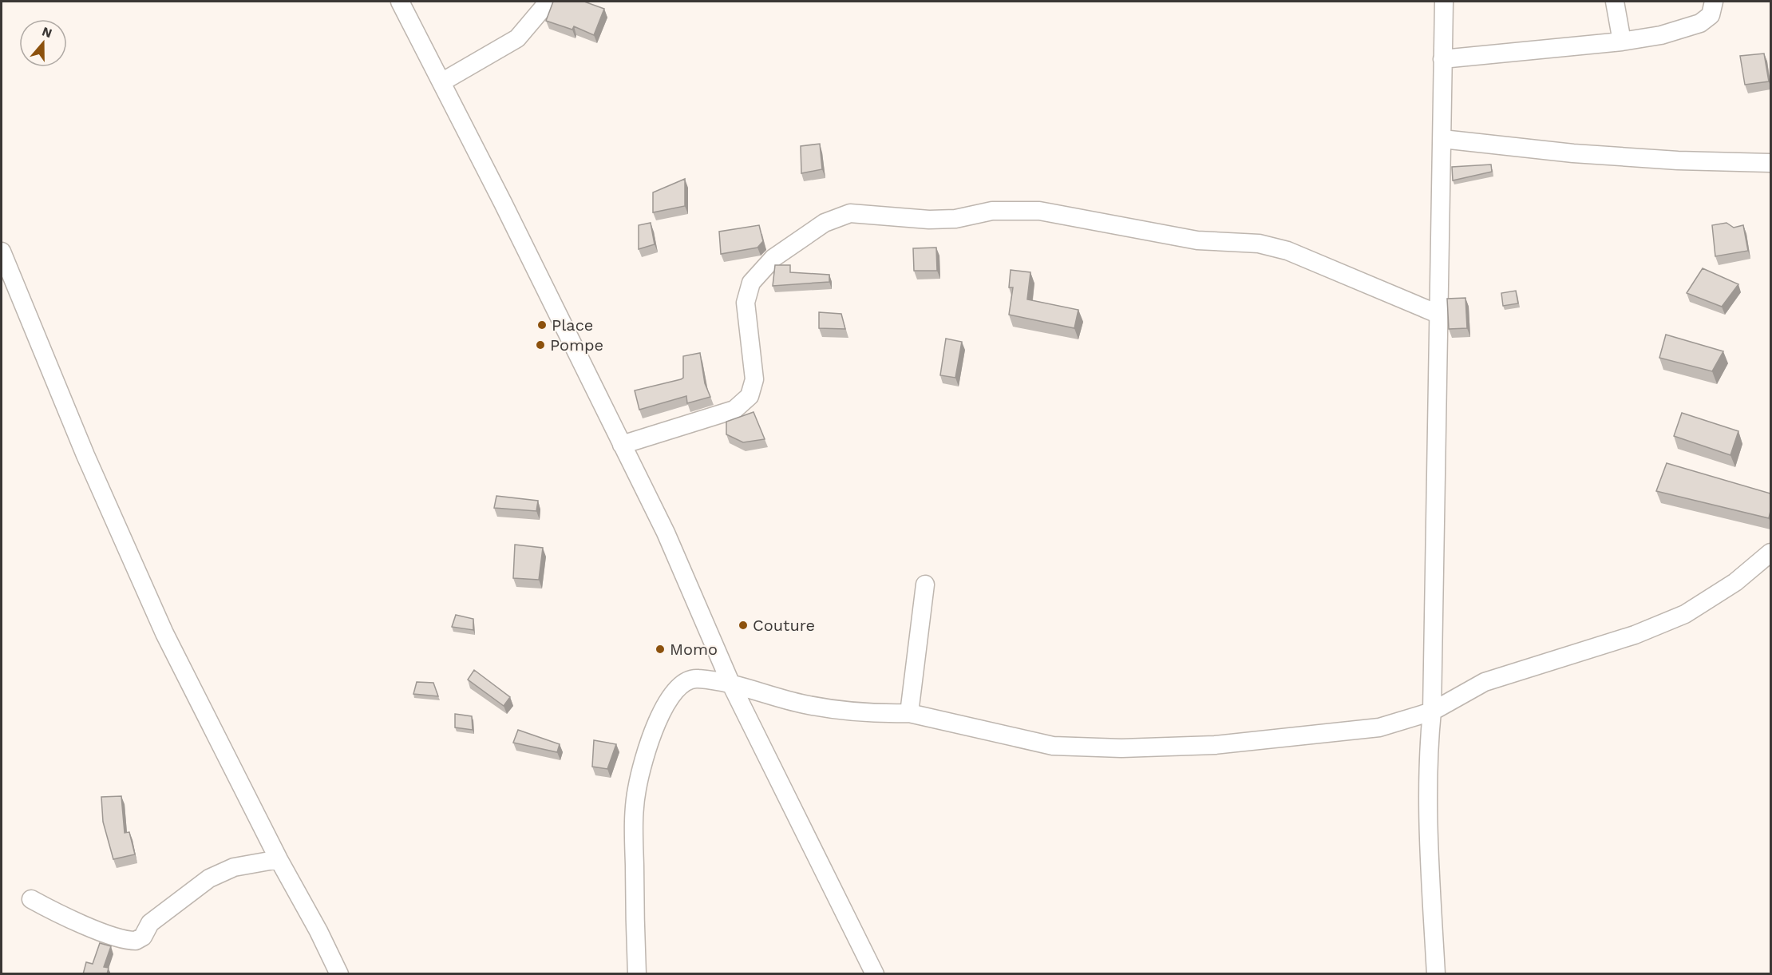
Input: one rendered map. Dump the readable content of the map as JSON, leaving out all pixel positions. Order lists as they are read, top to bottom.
{
  "places": [
    "Place",
    "Pompe",
    "Couture",
    "Momo"
  ],
  "north": "top"
}
